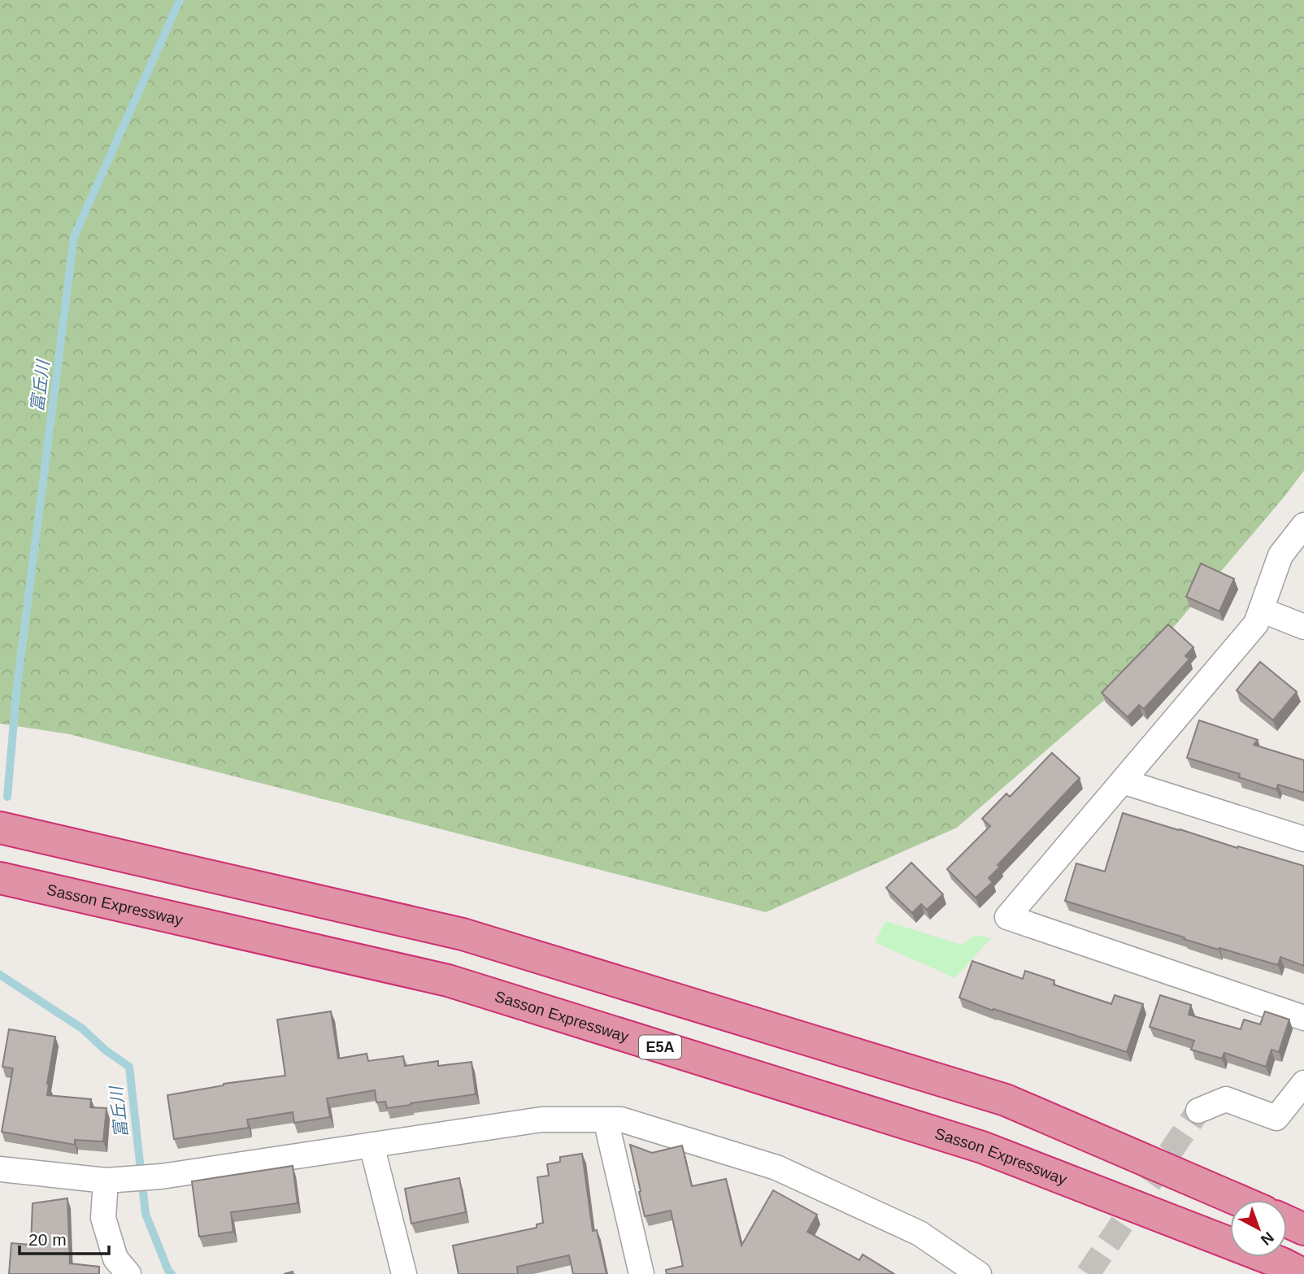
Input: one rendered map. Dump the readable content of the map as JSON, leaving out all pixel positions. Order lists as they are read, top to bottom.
{
  "streets": {
    "highway": ["Sasson Expressway", "E5A"]
  },
  "water": ["富丘川"],
  "scale_bar": "20 m",
  "north": "bottom right"
}
